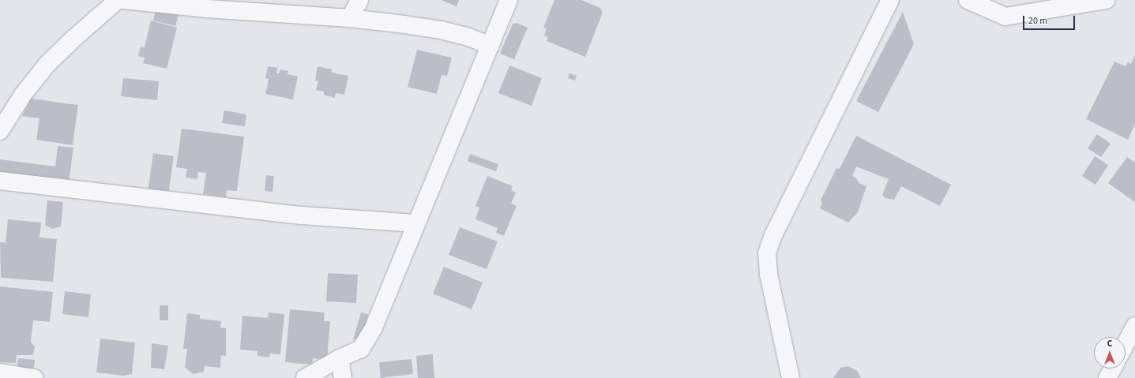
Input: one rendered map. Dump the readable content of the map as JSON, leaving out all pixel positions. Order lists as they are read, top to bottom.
{
  "scale_bar": "20 m",
  "north": "top"
}
